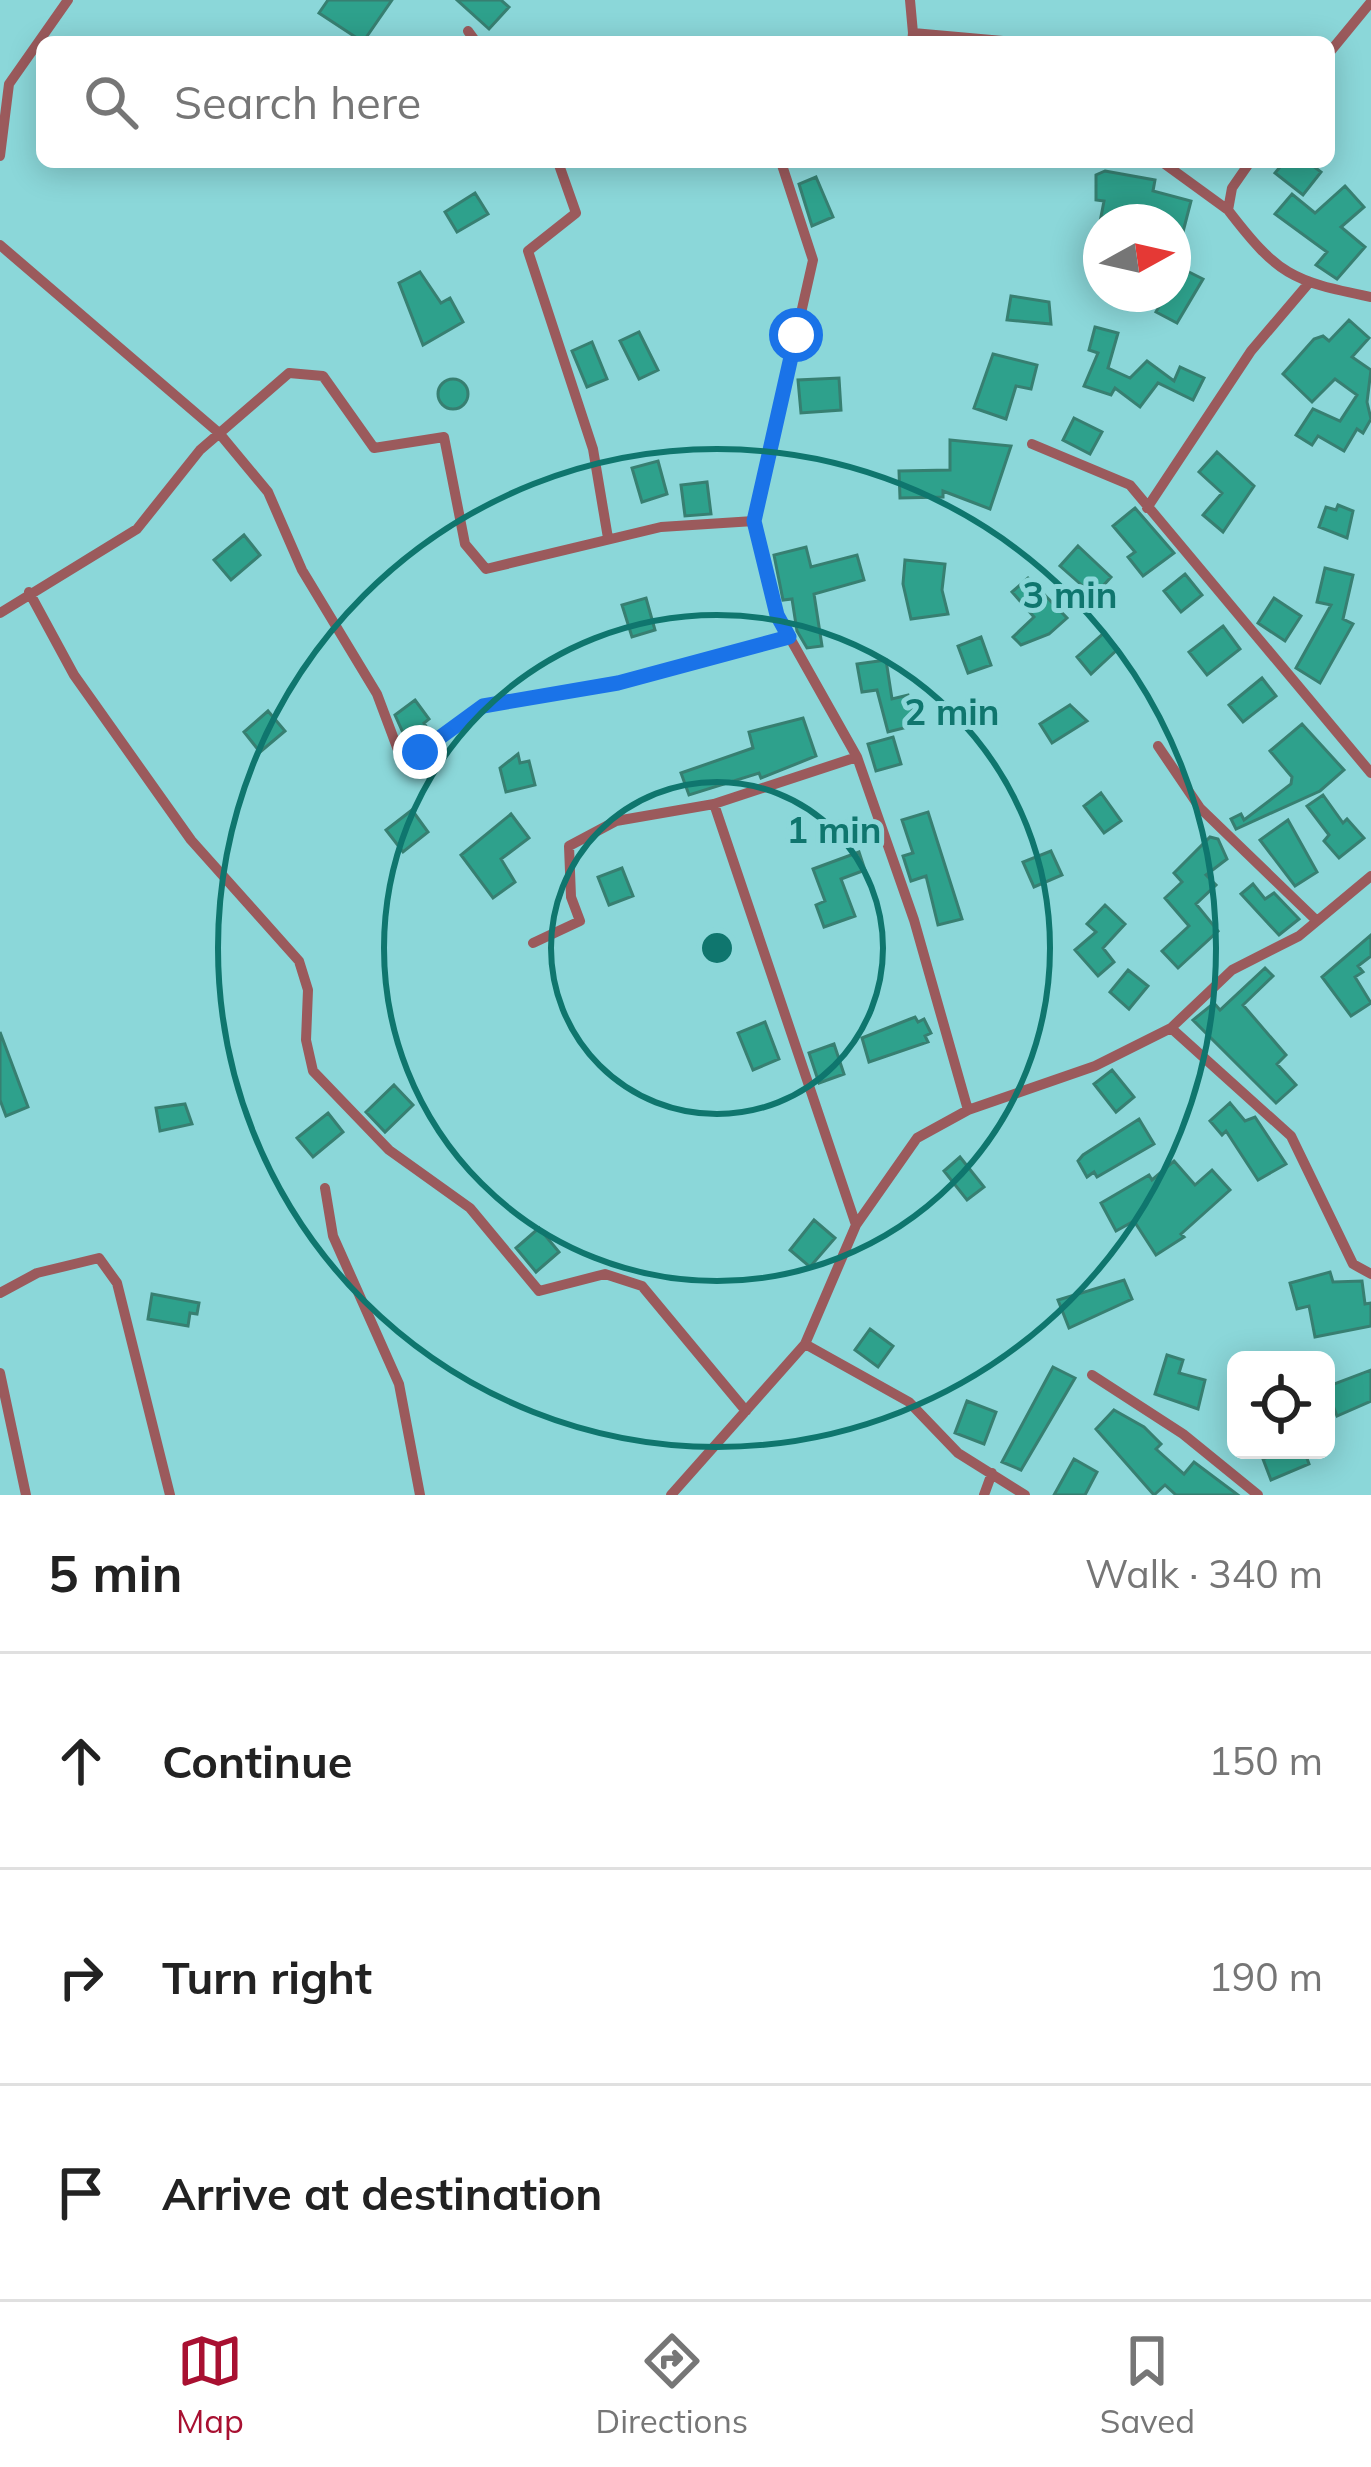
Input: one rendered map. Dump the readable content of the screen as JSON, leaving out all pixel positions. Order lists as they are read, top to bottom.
{
  "north": "right",
  "page": {
    "search": "Search here",
    "heading": ["5 min", "Walk · 340 m"],
    "list": [
      ["Continue", "150 m"],
      ["Turn right", "190 m"],
      "Arrive at destination"
    ],
    "nav": ["Map", "Directions", "Saved"]
  },
  "rings": ["3 min", "2 min", "1 min"]
}
